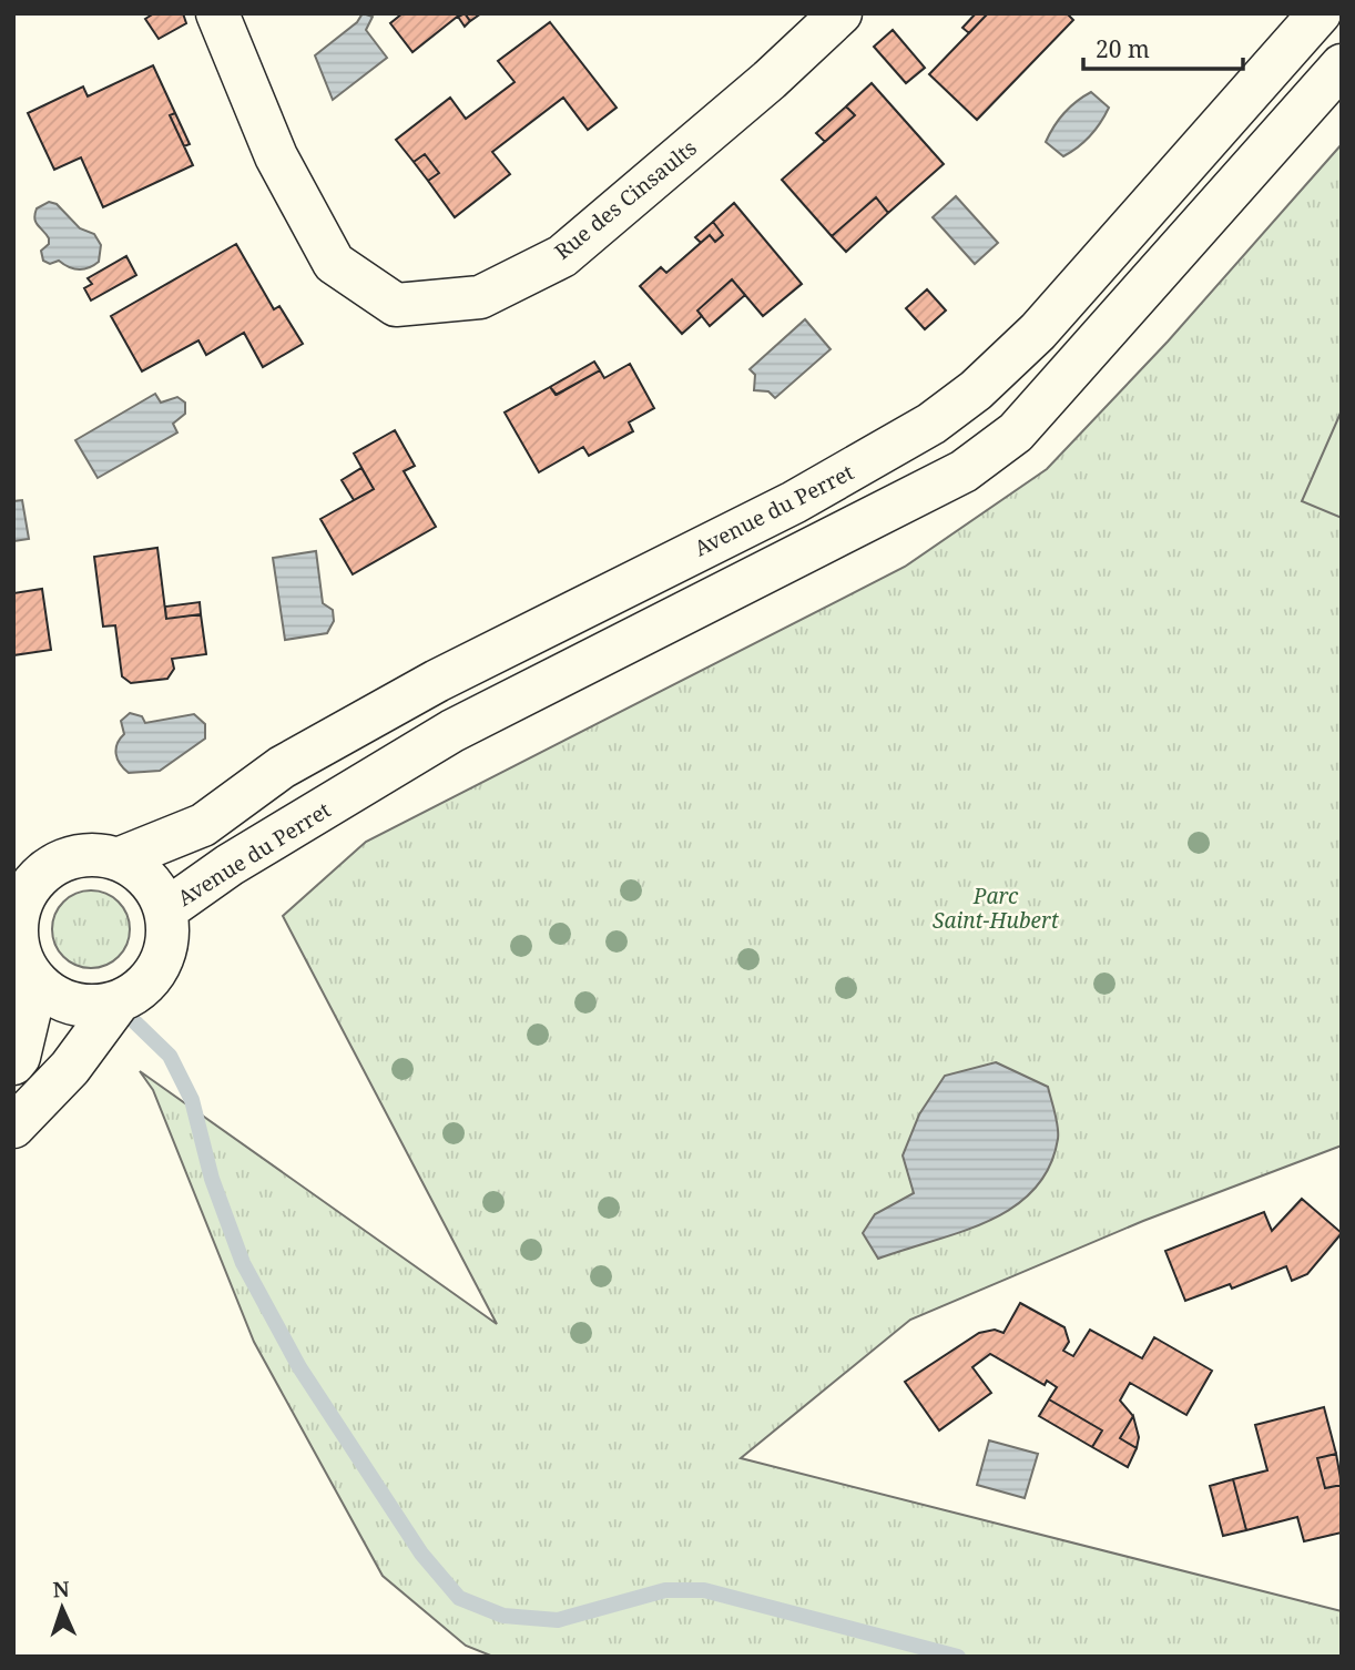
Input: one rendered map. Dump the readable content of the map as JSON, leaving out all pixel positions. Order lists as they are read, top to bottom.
{
  "streets": {
    "street": ["Rue des Cinsaults", "Avenue du Perret"]
  },
  "parks": ["Parc Saint-Hubert"],
  "scale_bar": "20 m",
  "north": "top"
}
